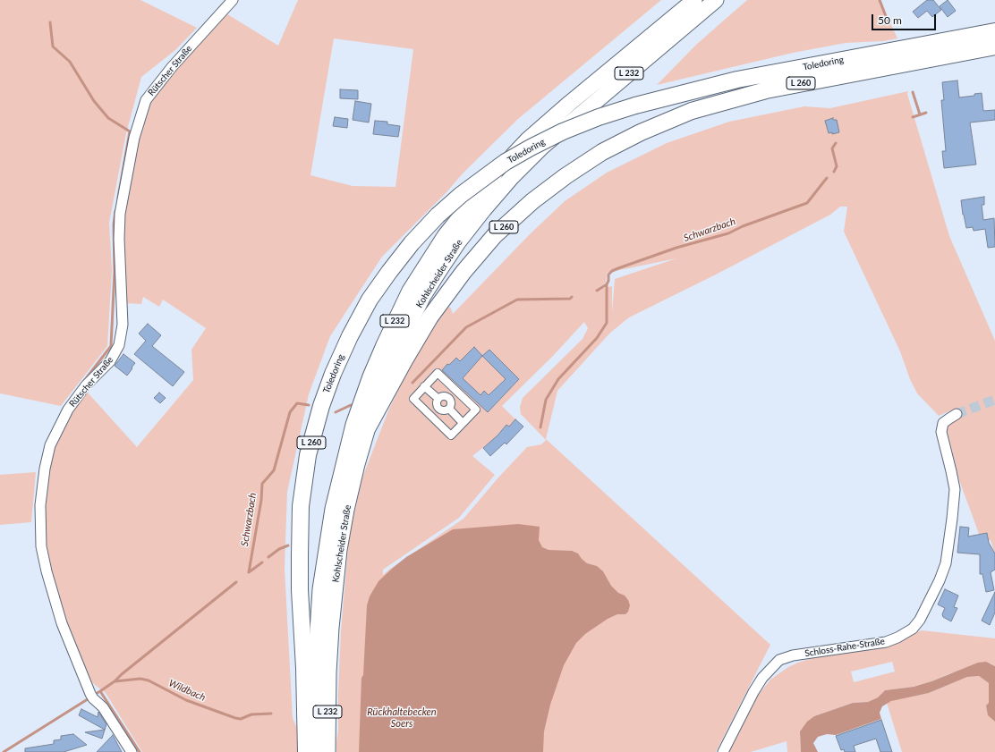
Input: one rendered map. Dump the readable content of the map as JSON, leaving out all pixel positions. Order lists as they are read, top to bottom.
{
  "streets": {
    "highway": ["Toledoring", "L 260"],
    "main road": ["L 232", "Kohlscheider Straße"],
    "street": ["Rütscher Straße", "Schloss-Rahe-Straße"]
  },
  "crossings": [
    ["Toledoring", "Kohlscheider Straße"]
  ],
  "water": ["Schwarzbach", "Wildbach", "Rückhaltebecken Soers"],
  "scale_bar": "50 m"
}
